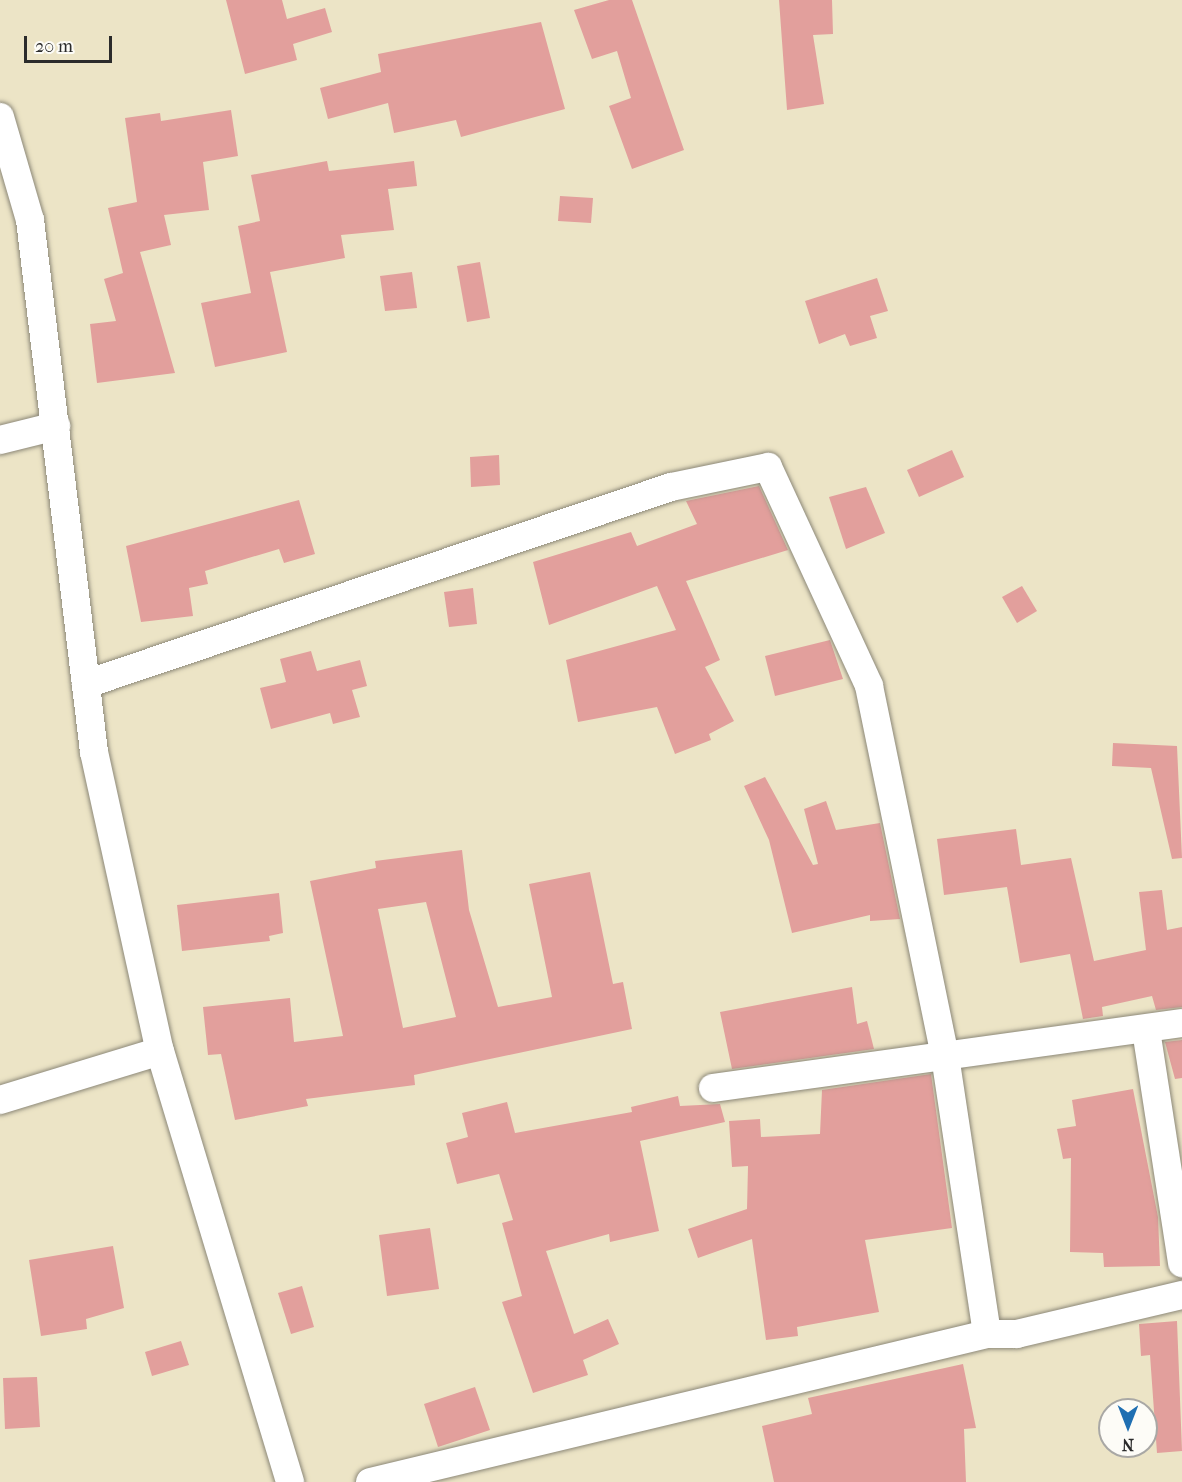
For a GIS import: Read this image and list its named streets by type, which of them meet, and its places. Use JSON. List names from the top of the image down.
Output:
{
  "scale_bar": "20 m",
  "north": "bottom"
}
